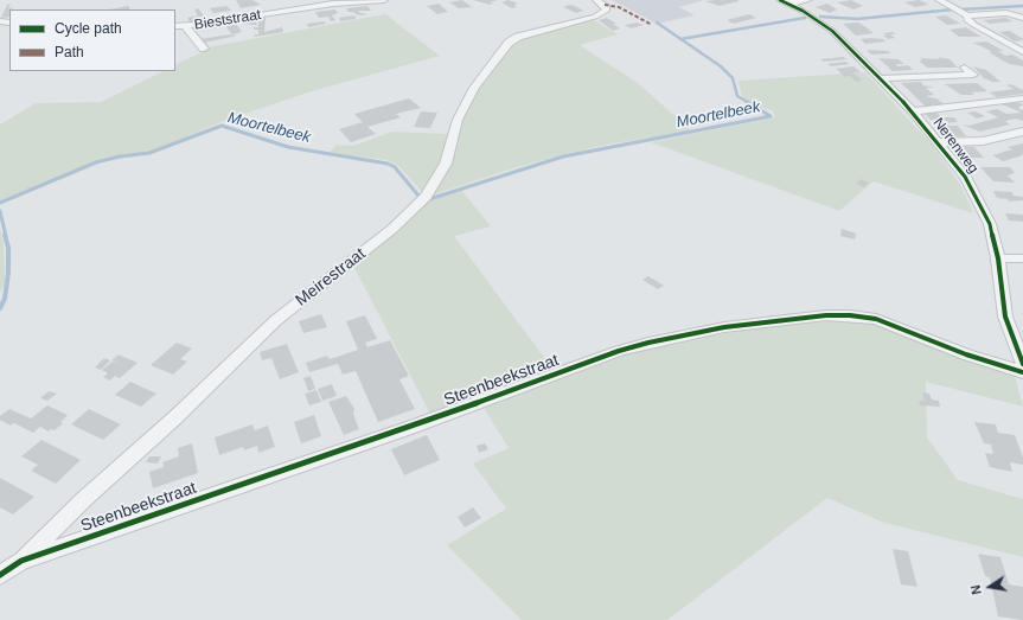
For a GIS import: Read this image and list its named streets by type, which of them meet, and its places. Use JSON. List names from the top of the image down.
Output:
{
  "streets": {
    "street": [
      "Bieststraat",
      "Nerenweg",
      "Meirestraat",
      "Steenbeekstraat"
    ]
  },
  "crossings": [
    ["Meirestraat", "Steenbeekstraat"]
  ],
  "water": ["Moortelbeek"],
  "legend": ["Cycle path", "Path"],
  "north": "left"
}
